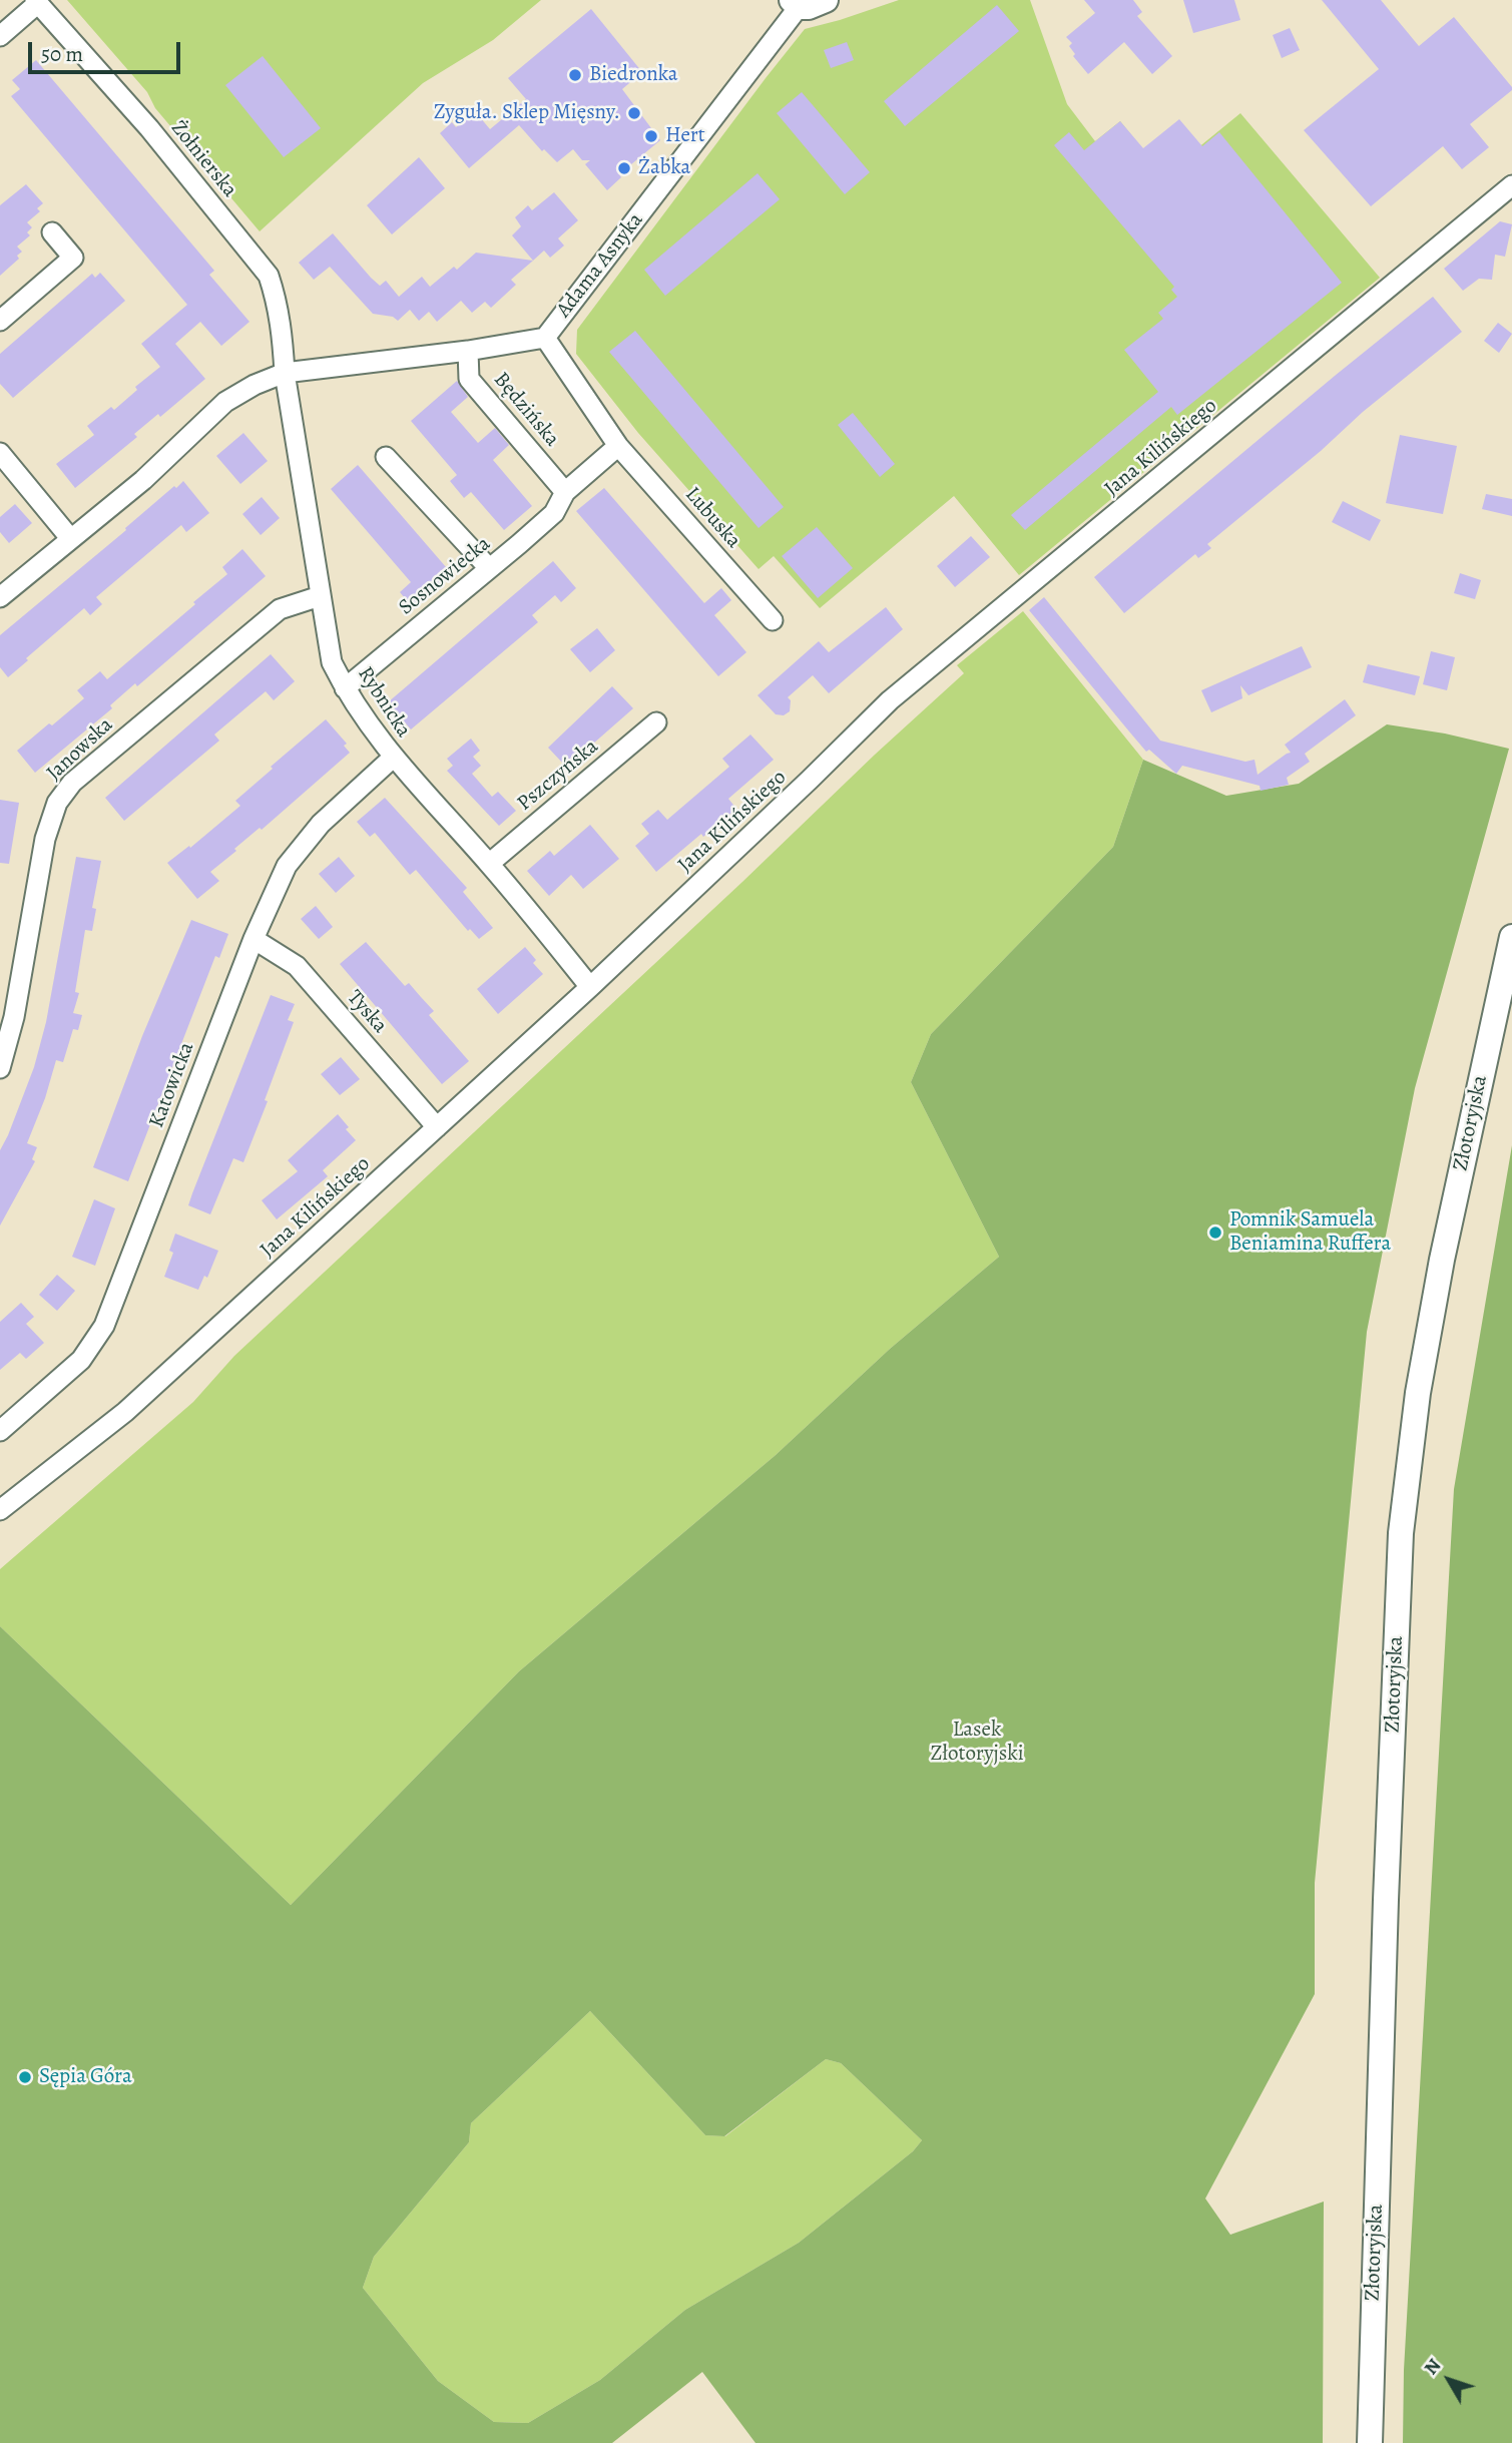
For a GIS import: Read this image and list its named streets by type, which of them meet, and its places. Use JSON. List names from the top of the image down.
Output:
{
  "streets": {
    "street": [
      "Żołnierska",
      "Adama Asnyka",
      "Będzińska",
      "Jana Kilińskiego",
      "Lubuska",
      "Sosnowiecka",
      "Rybnicka",
      "Janowska",
      "Pszczyńska",
      "Tyska",
      "Katowicka",
      "Złotoryjska"
    ]
  },
  "crossings": [
    ["Żołnierska", "Adama Asnyka"],
    ["Żołnierska", "Rybnicka"],
    ["Adama Asnyka", "Będzińska"],
    ["Adama Asnyka", "Lubuska"],
    ["Adama Asnyka", "Rybnicka"],
    ["Będzińska", "Sosnowiecka"],
    ["Jana Kilińskiego", "Rybnicka"],
    ["Jana Kilińskiego", "Tyska"],
    ["Sosnowiecka", "Rybnicka"],
    ["Rybnicka", "Janowska"],
    ["Rybnicka", "Pszczyńska"],
    ["Rybnicka", "Katowicka"],
    ["Tyska", "Katowicka"]
  ],
  "parks": ["Lasek Złotoryjski"],
  "places": [
    "Biedronka",
    "Zyguła. Sklep Mięsny.",
    "Hert",
    "Żabka",
    "Pomnik Samuela Beniamina Ruffera",
    "Sępia Góra"
  ],
  "scale_bar": "50 m",
  "north": "top left"
}
